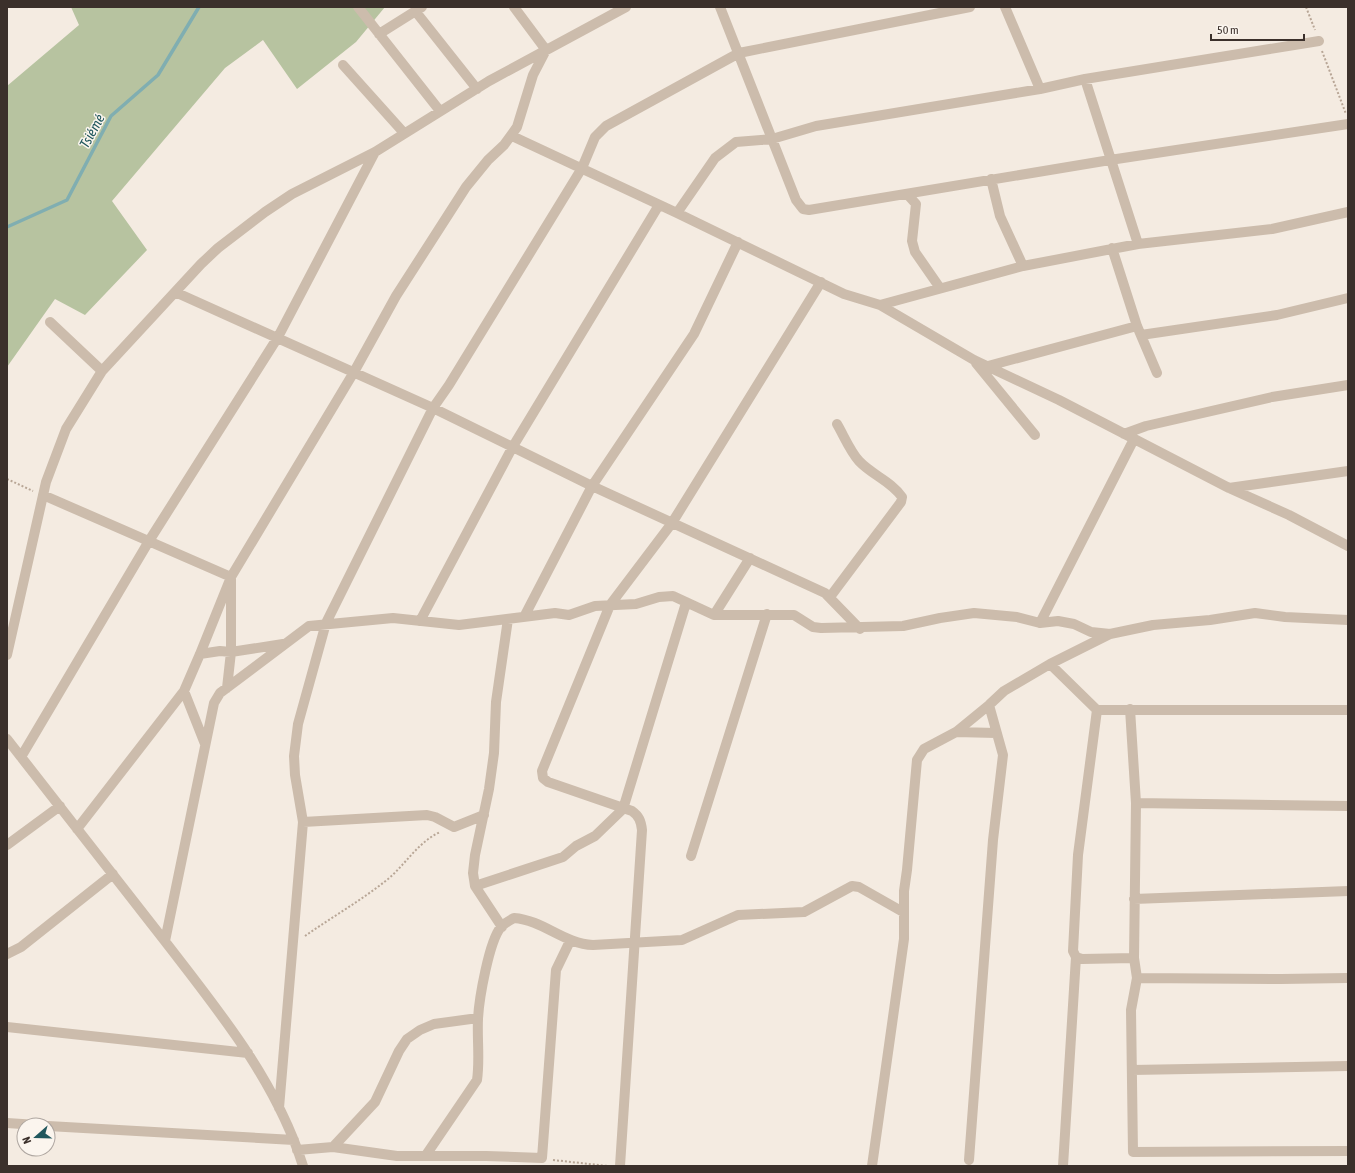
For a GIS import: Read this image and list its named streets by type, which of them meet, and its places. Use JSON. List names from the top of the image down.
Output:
{
  "water": ["Tsiémé"],
  "scale_bar": "50 m",
  "north": "left"
}
